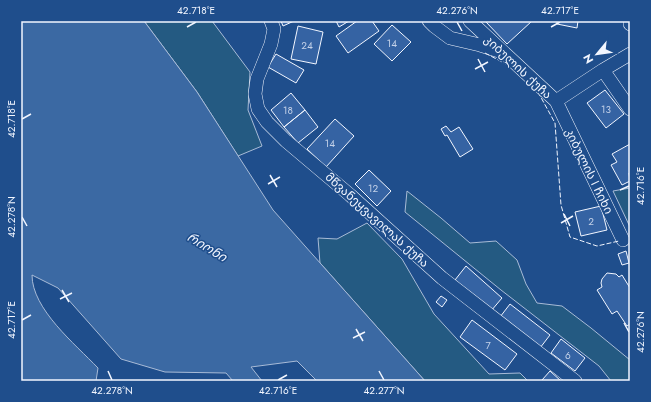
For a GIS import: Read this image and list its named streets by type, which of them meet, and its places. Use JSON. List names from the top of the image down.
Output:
{
  "streets": {
    "street": ["კიბულის ქუჩა", "კიბულის I ჩიხი", "მწვანეყვავილას ქუჩა"]
  },
  "crossings": [
    ["კიბულის ქუჩა", "კიბულის I ჩიხი"]
  ],
  "water": ["რიონი"],
  "house_numbers": [
    "14",
    "24",
    "13",
    "18",
    "14",
    "12",
    "2",
    "7",
    "6"
  ],
  "north": "bottom left",
  "coordinates": [
    "42.718°E",
    "42.276°N",
    "42.717°E",
    "42.716°E",
    "42.278°N",
    "42.277°N"
  ]
}
